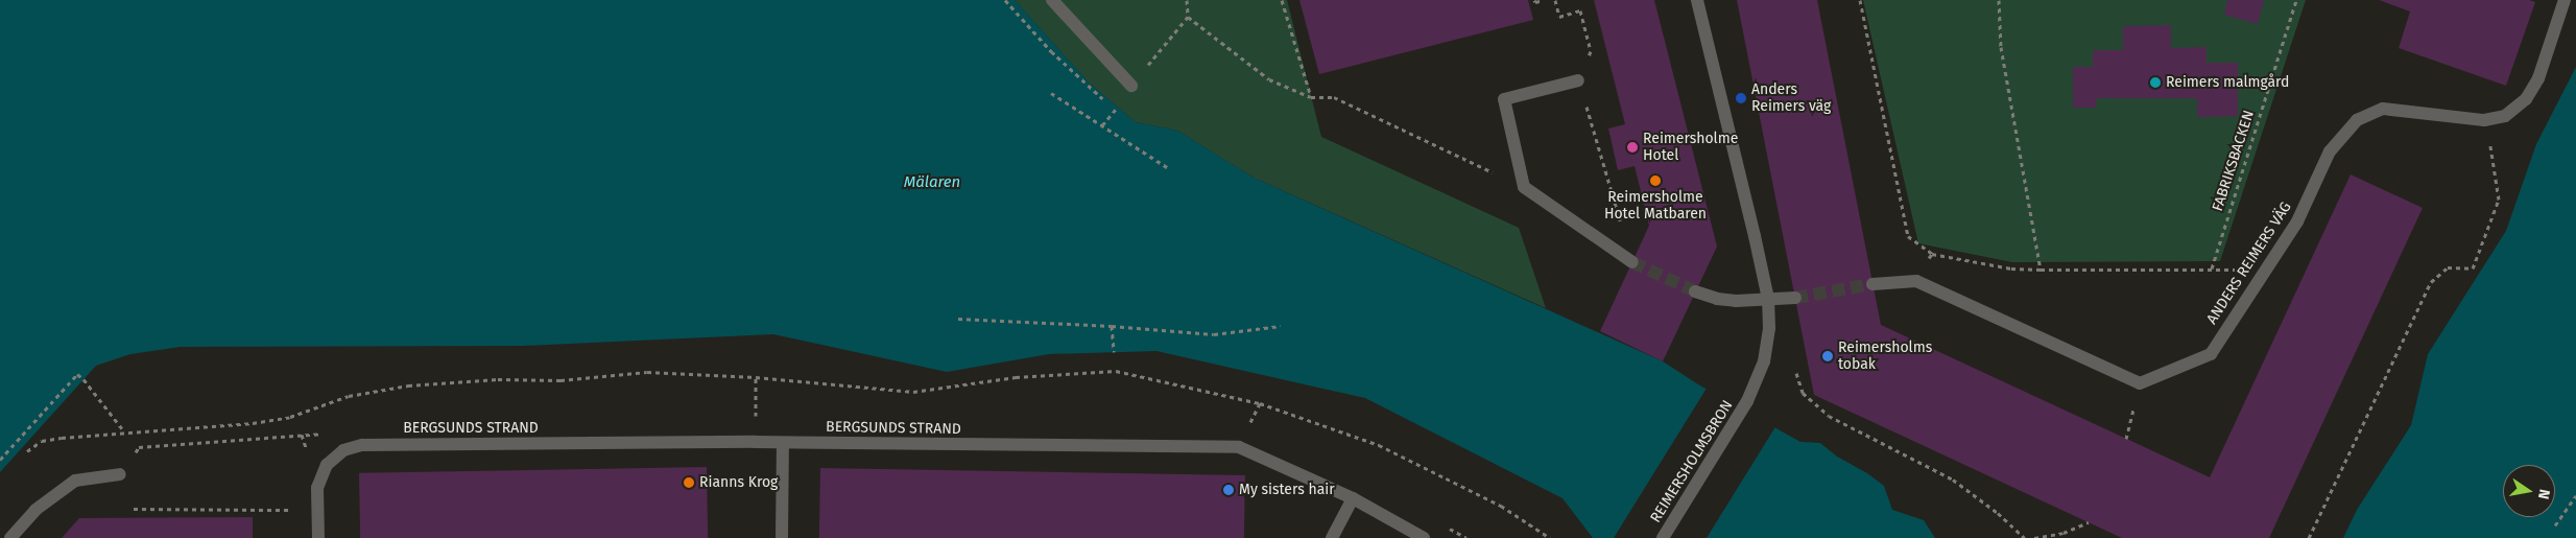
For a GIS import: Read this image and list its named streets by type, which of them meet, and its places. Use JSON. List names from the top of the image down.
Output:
{
  "streets": {
    "street": ["ANDERS REIMERS VÄG", "BERGSUNDS STRAND", "REIMERSHOLMSBRON"],
    "path": ["FABRIKSBACKEN"]
  },
  "water": ["Mälaren"],
  "places": [
    "Reimers malmgård",
    "Anders Reimers väg",
    "Reimersholme Hotel",
    "Reimersholme Hotel Matbaren",
    "Reimersholms tobak",
    "Rianns Krog",
    "My sisters hair"
  ],
  "north": "right"
}
